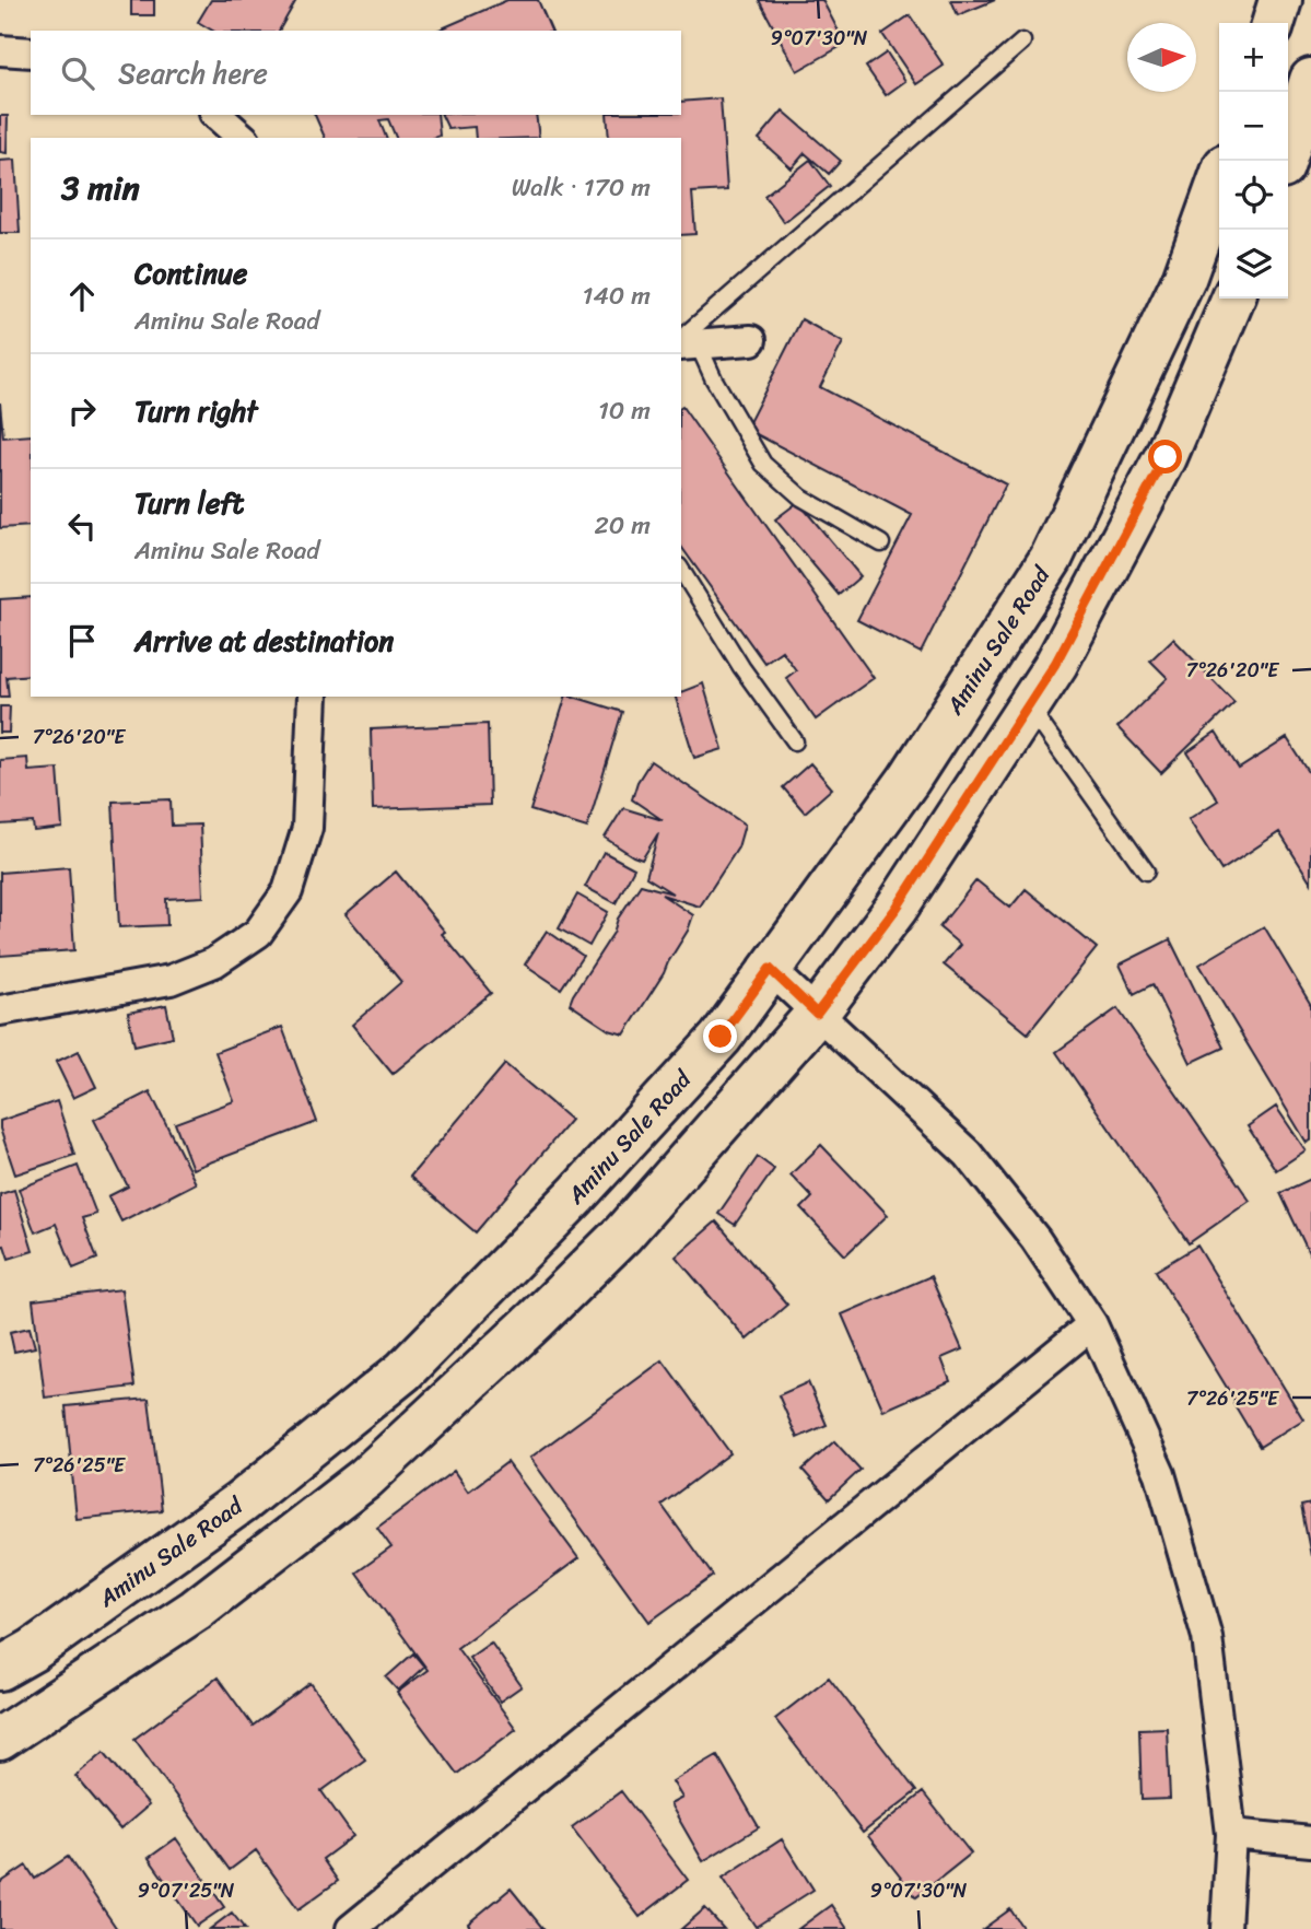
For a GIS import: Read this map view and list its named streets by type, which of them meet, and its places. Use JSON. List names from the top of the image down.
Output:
{
  "streets": {
    "street": ["Aminu Sale Road"]
  },
  "north": "right",
  "page": {
    "map_buttons": ["+", "−"],
    "search": "Search here",
    "heading": ["3 min", "Walk · 170 m"],
    "list": [
      ["Continue", "Aminu Sale Road", "140 m"],
      ["Turn right", "10 m"],
      ["Turn left", "Aminu Sale Road", "20 m"],
      "Arrive at destination"
    ]
  },
  "coordinates": [
    "9°07'30\"N",
    "7°26'20\"E",
    "7°26'25\"E",
    "9°07'25\"N"
  ]
}
